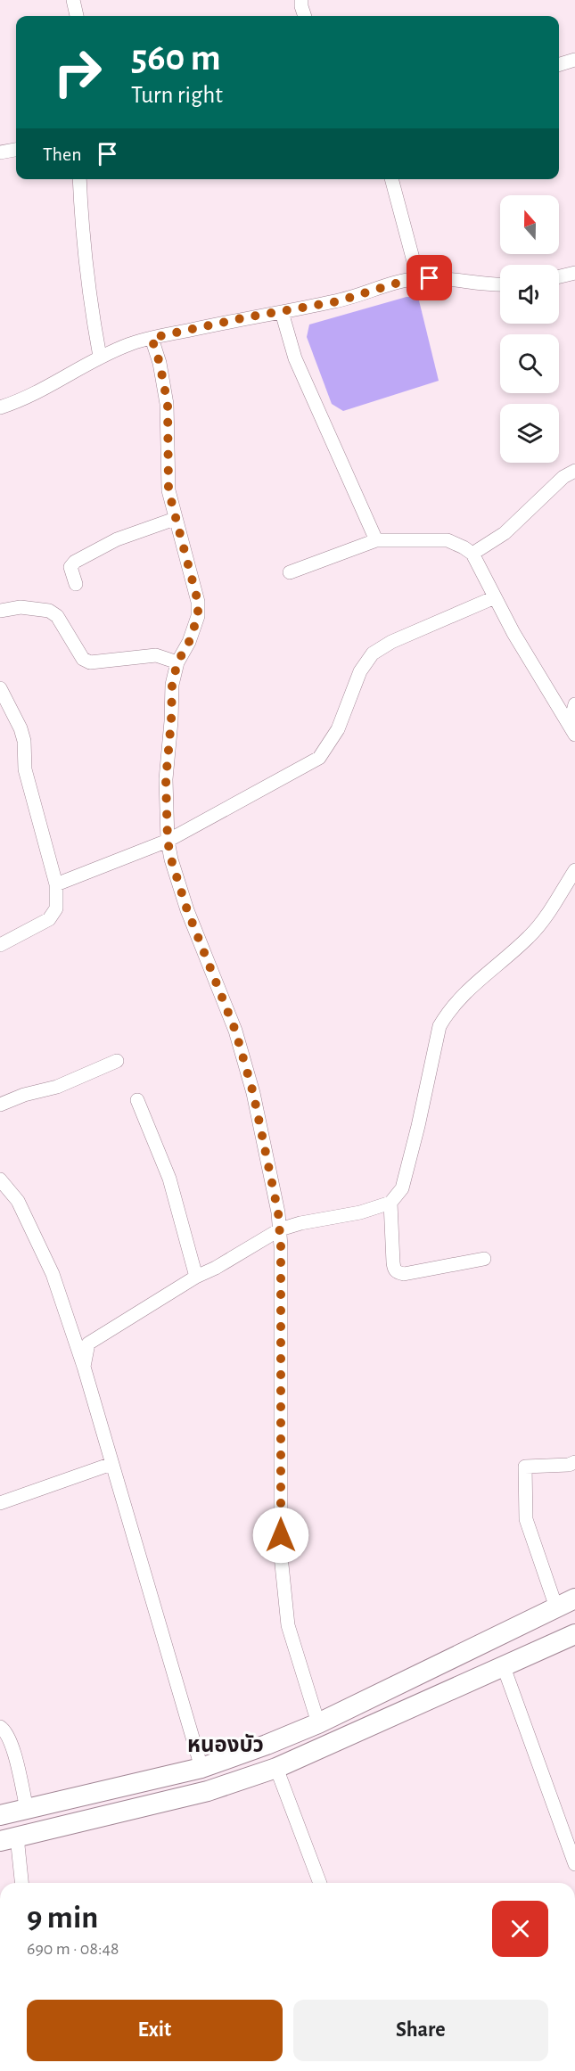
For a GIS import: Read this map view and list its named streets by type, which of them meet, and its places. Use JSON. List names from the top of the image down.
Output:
{
  "districts": ["หนองบัว"],
  "north": "top",
  "page": {
    "turn": ["560 m", "Turn right"],
    "then": "Then",
    "heading": ["9 min", "690 m · 08:48"],
    "buttons": ["Exit", "Share"]
  }
}
